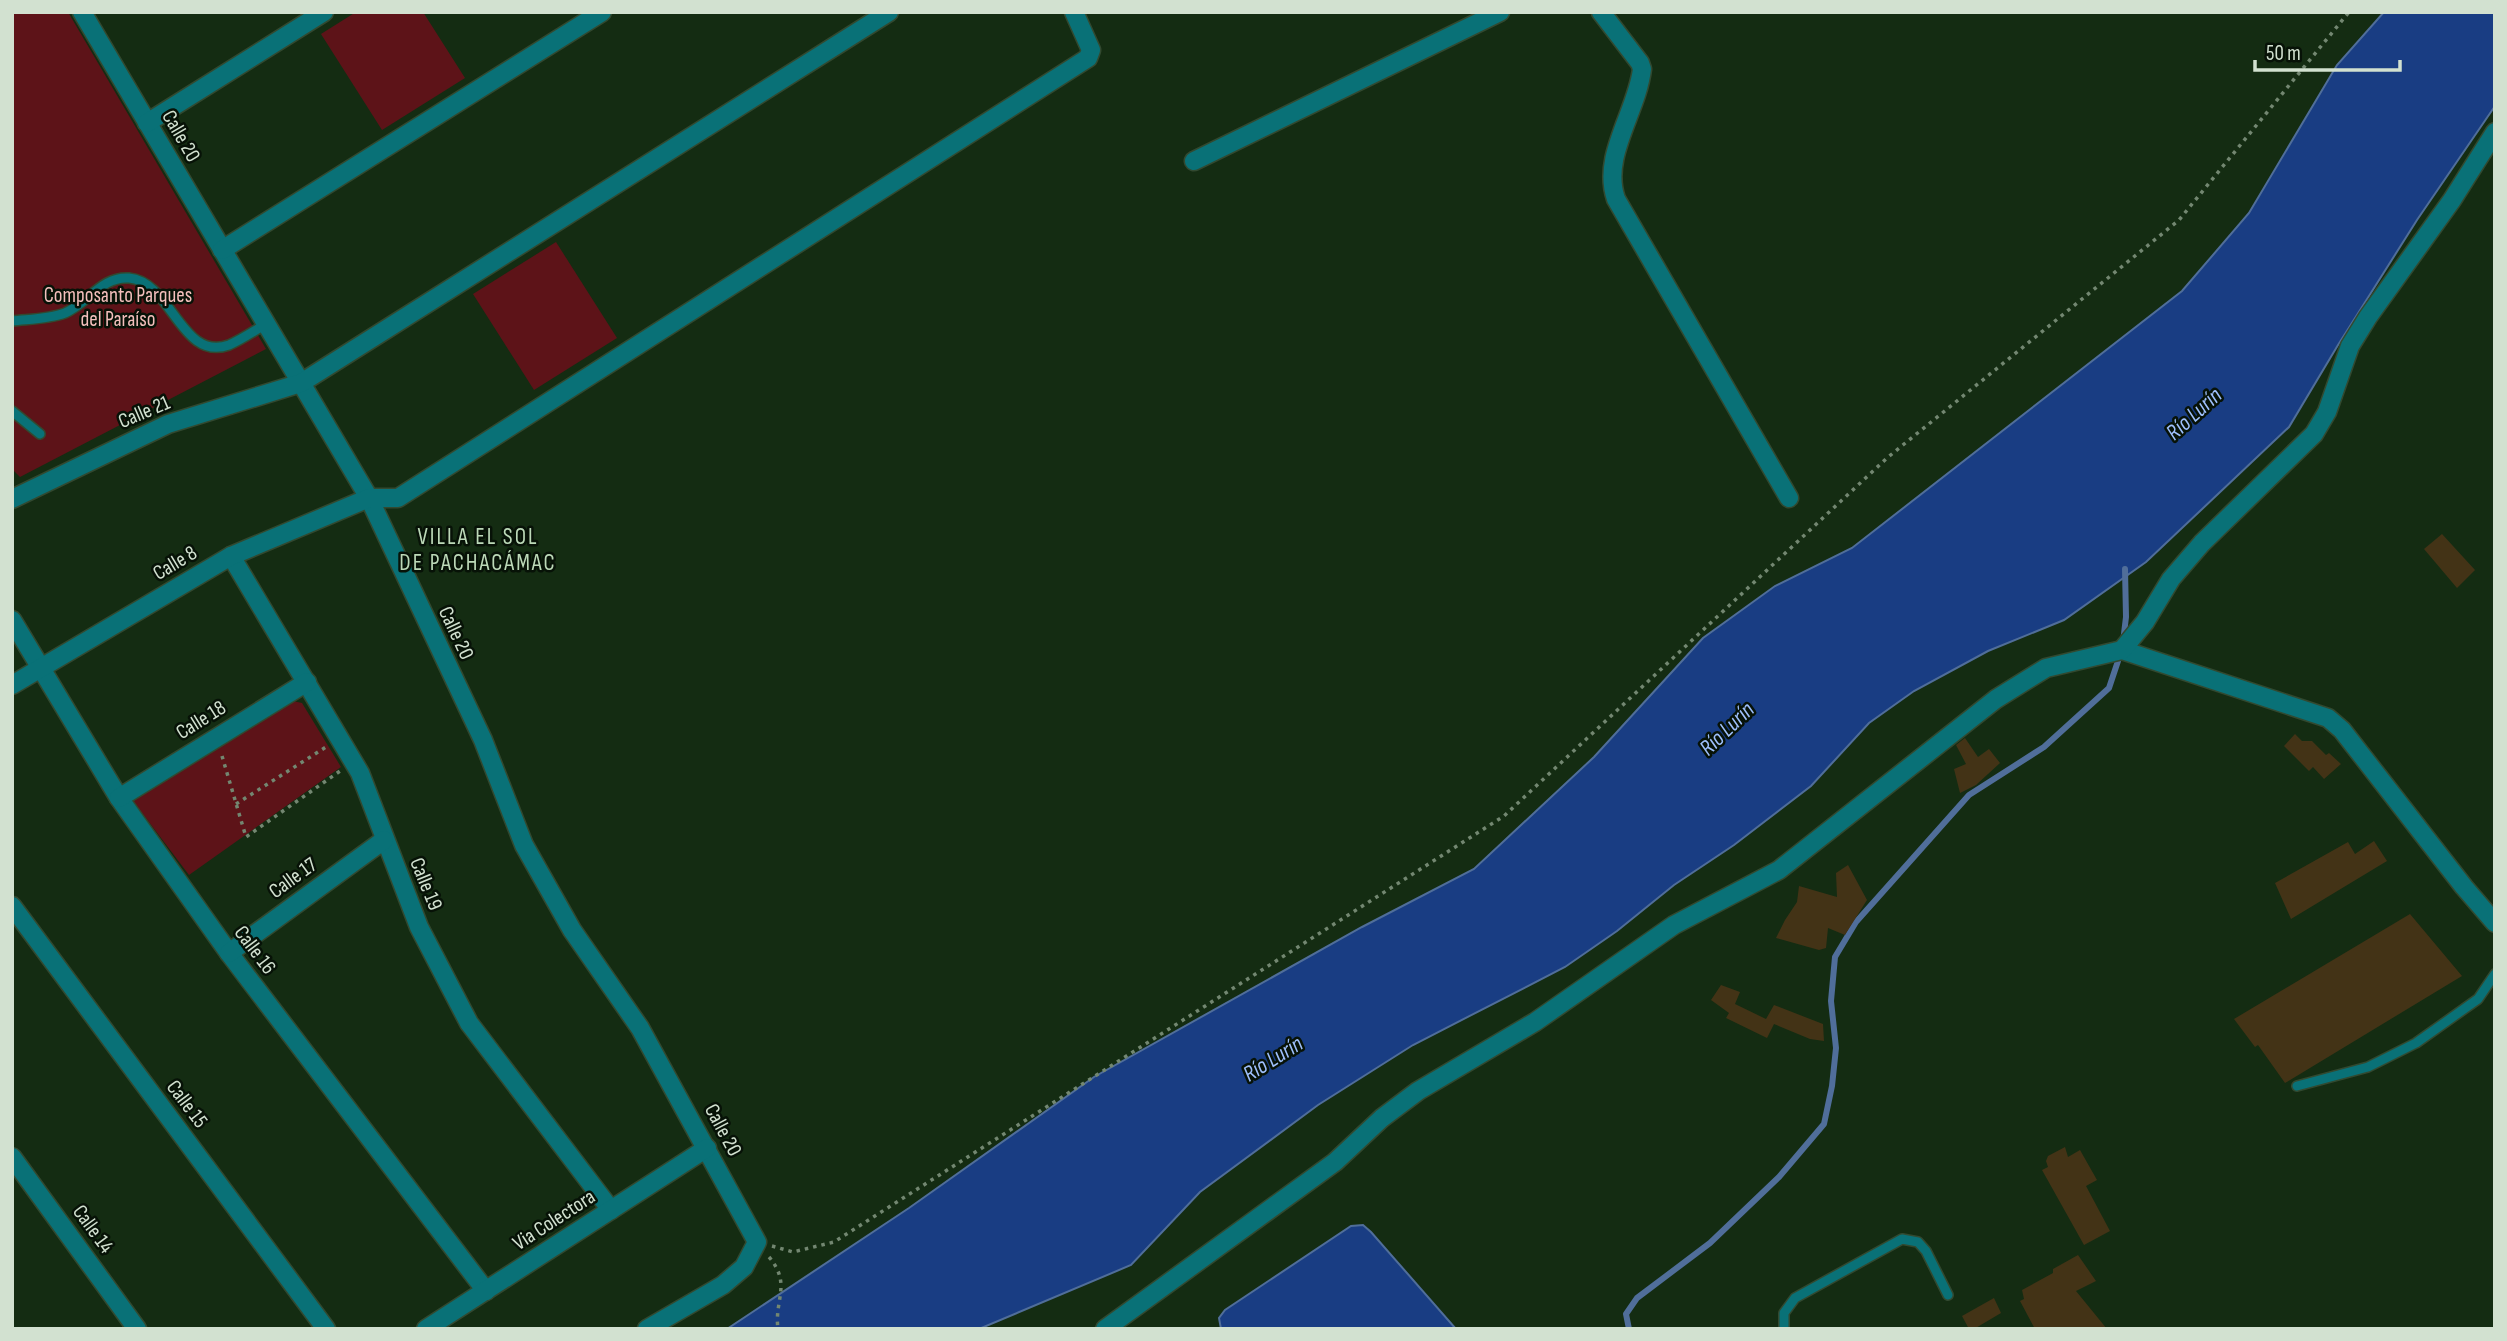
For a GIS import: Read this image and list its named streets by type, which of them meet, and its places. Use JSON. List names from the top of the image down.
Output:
{
  "streets": {
    "street": [
      "Calle 20",
      "Calle 21",
      "Calle 8",
      "Calle 18",
      "Calle 17",
      "Calle 19",
      "Calle 16",
      "Calle 15",
      "Via Colectora",
      "Calle 14"
    ]
  },
  "crossings": [
    ["Calle 20", "Calle 21"],
    ["Calle 20", "Calle 8"],
    ["Calle 20", "Via Colectora"],
    ["Calle 8", "Calle 19"],
    ["Calle 8", "Calle 16"],
    ["Calle 18", "Calle 19"],
    ["Calle 18", "Calle 16"],
    ["Calle 17", "Calle 19"],
    ["Calle 17", "Calle 16"],
    ["Calle 19", "Via Colectora"],
    ["Calle 16", "Via Colectora"]
  ],
  "districts": ["VILLA EL SOL DE PACHACÁMAC"],
  "water": ["Río Lurín"],
  "parks": ["Composanto Parques del Paraíso"],
  "scale_bar": "50 m"
}
